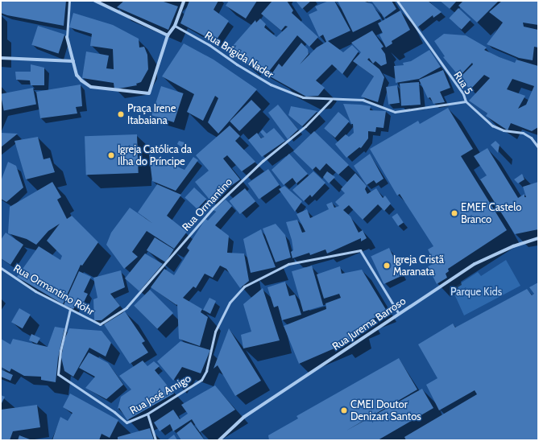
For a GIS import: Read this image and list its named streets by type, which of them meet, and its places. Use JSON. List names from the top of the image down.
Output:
{
  "streets": {
    "street": ["Rua Jurema Barroso"],
    "lane": [
      "Rua Brígida Nader",
      "Rua 5",
      "Rua Ormantino",
      "Rua Ormantino Röhr",
      "Rua José Amigo"
    ]
  },
  "crossings": [
    ["Rua Brígida Nader", "Rua 5"],
    ["Rua Brígida Nader", "Rua Ormantino"],
    ["Rua Ormantino", "Rua Ormantino Röhr"],
    ["Rua Ormantino Röhr", "Rua José Amigo"],
    ["Rua Jurema Barroso", "Rua José Amigo"]
  ],
  "parks": ["Parque Kids"],
  "places": [
    "Praça Irene Itabaiana",
    "Igreja Católica da Ilha do Príncipe",
    "EMEF Castelo Branco",
    "Igreja Cristã Maranata",
    "CMEI Doutor Denizart Santos"
  ]
}
